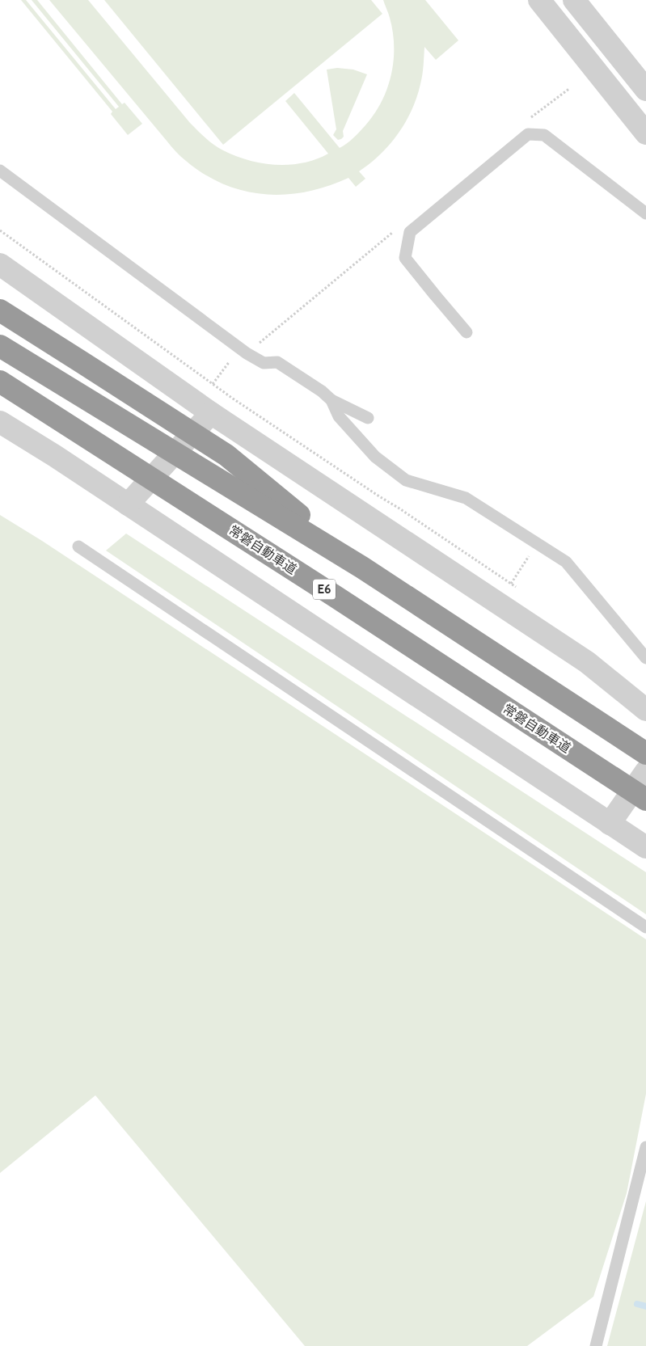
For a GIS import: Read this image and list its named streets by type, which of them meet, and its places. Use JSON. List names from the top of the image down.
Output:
{
  "streets": {
    "highway": ["常磐自動車道", "E6"]
  }
}
